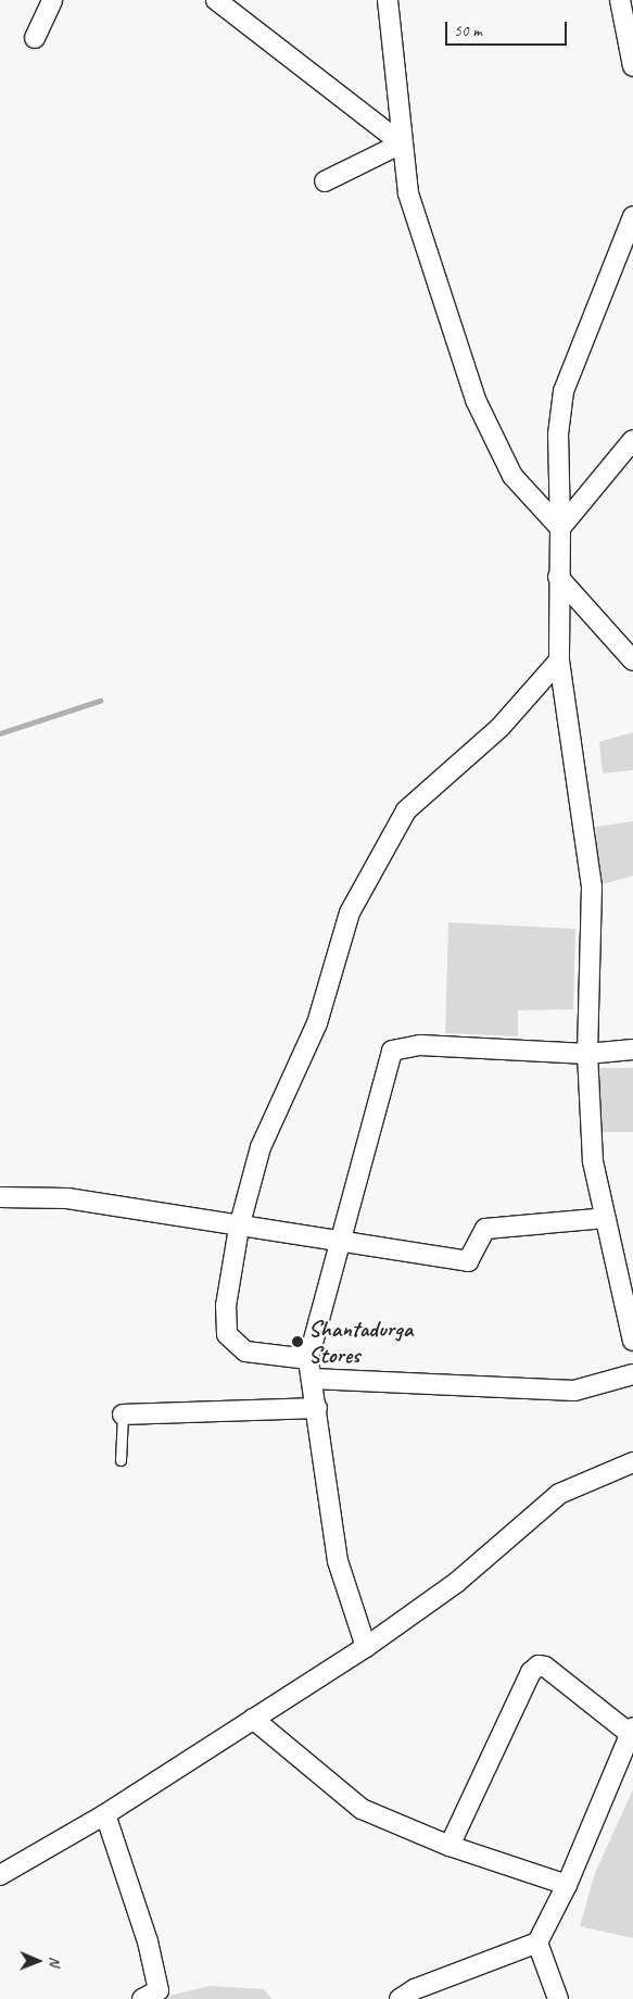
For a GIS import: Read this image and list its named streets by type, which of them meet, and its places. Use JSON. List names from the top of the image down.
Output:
{
  "places": ["Shantadurga Stores"],
  "scale_bar": "50 m",
  "north": "right"
}
